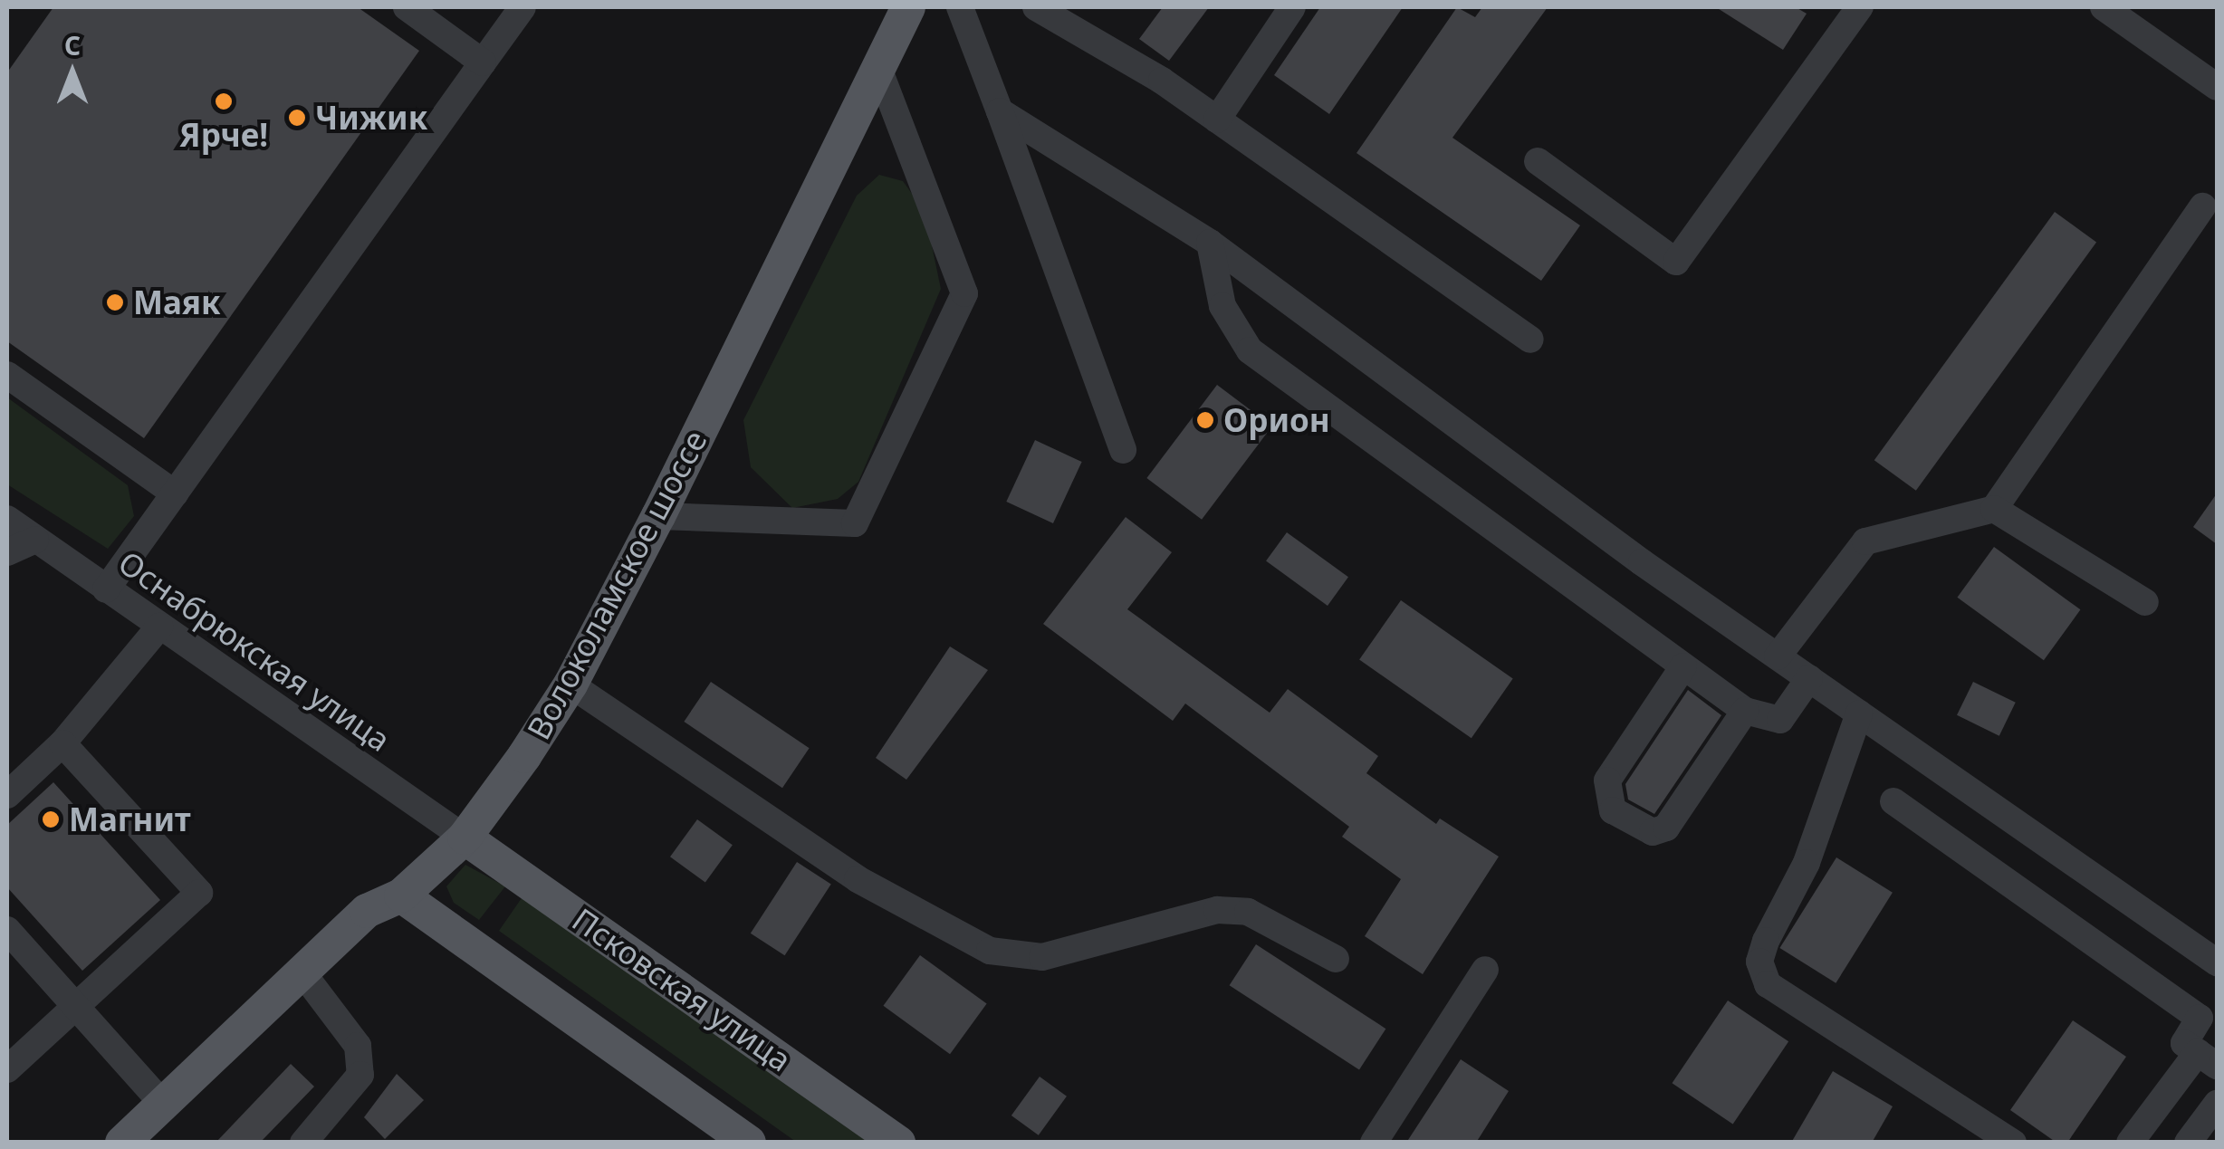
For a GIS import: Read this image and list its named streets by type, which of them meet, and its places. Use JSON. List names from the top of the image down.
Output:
{
  "streets": {
    "main road": ["Волоколамское шоссе", "Псковская улица"],
    "street": ["Оснабрюкская улица"]
  },
  "crossings": [
    ["Волоколамское шоссе", "Оснабрюкская улица"],
    ["Волоколамское шоссе", "Псковская улица"],
    ["Оснабрюкская улица", "Псковская улица"]
  ],
  "places": [
    "Ярче!",
    "Чижик",
    "Маяк",
    "Орион",
    "Магнит"
  ],
  "north": "top"
}
